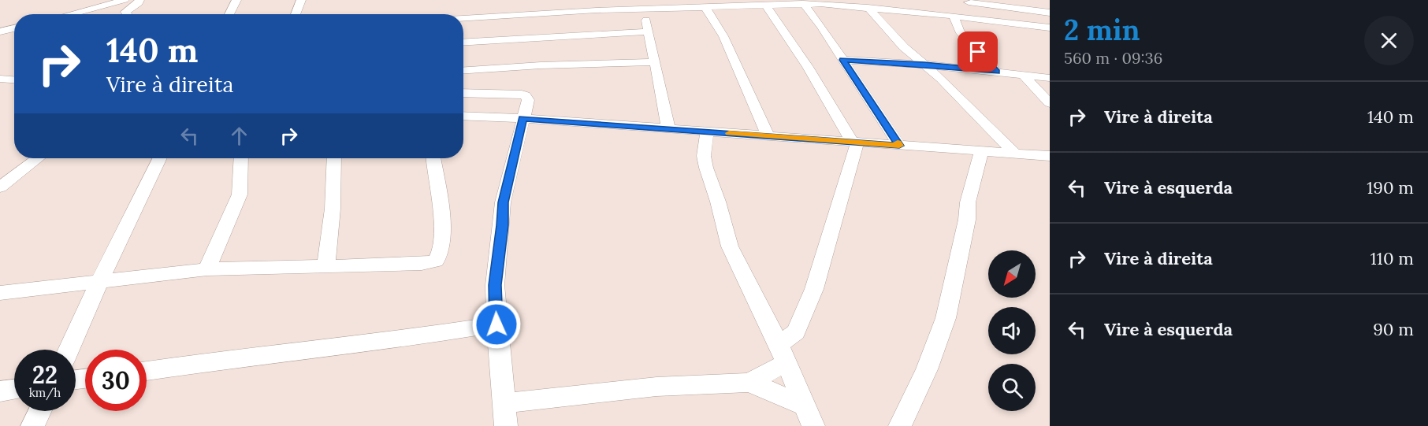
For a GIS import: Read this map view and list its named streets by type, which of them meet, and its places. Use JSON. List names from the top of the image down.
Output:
{
  "north": "bottom left",
  "page": {
    "heading": ["2 min", "560 m · 09:36"],
    "turn": ["140 m", "Vire à direita"],
    "list": [
      {
        "name": "Vire à direita",
        "value": "140 m"
      },
      {
        "name": "Vire à esquerda",
        "value": "190 m"
      },
      {
        "name": "Vire à direita",
        "value": "110 m"
      },
      {
        "name": "Vire à esquerda",
        "value": "90 m"
      }
    ],
    "speed": "22 km/h",
    "limit": "30"
  }
}
